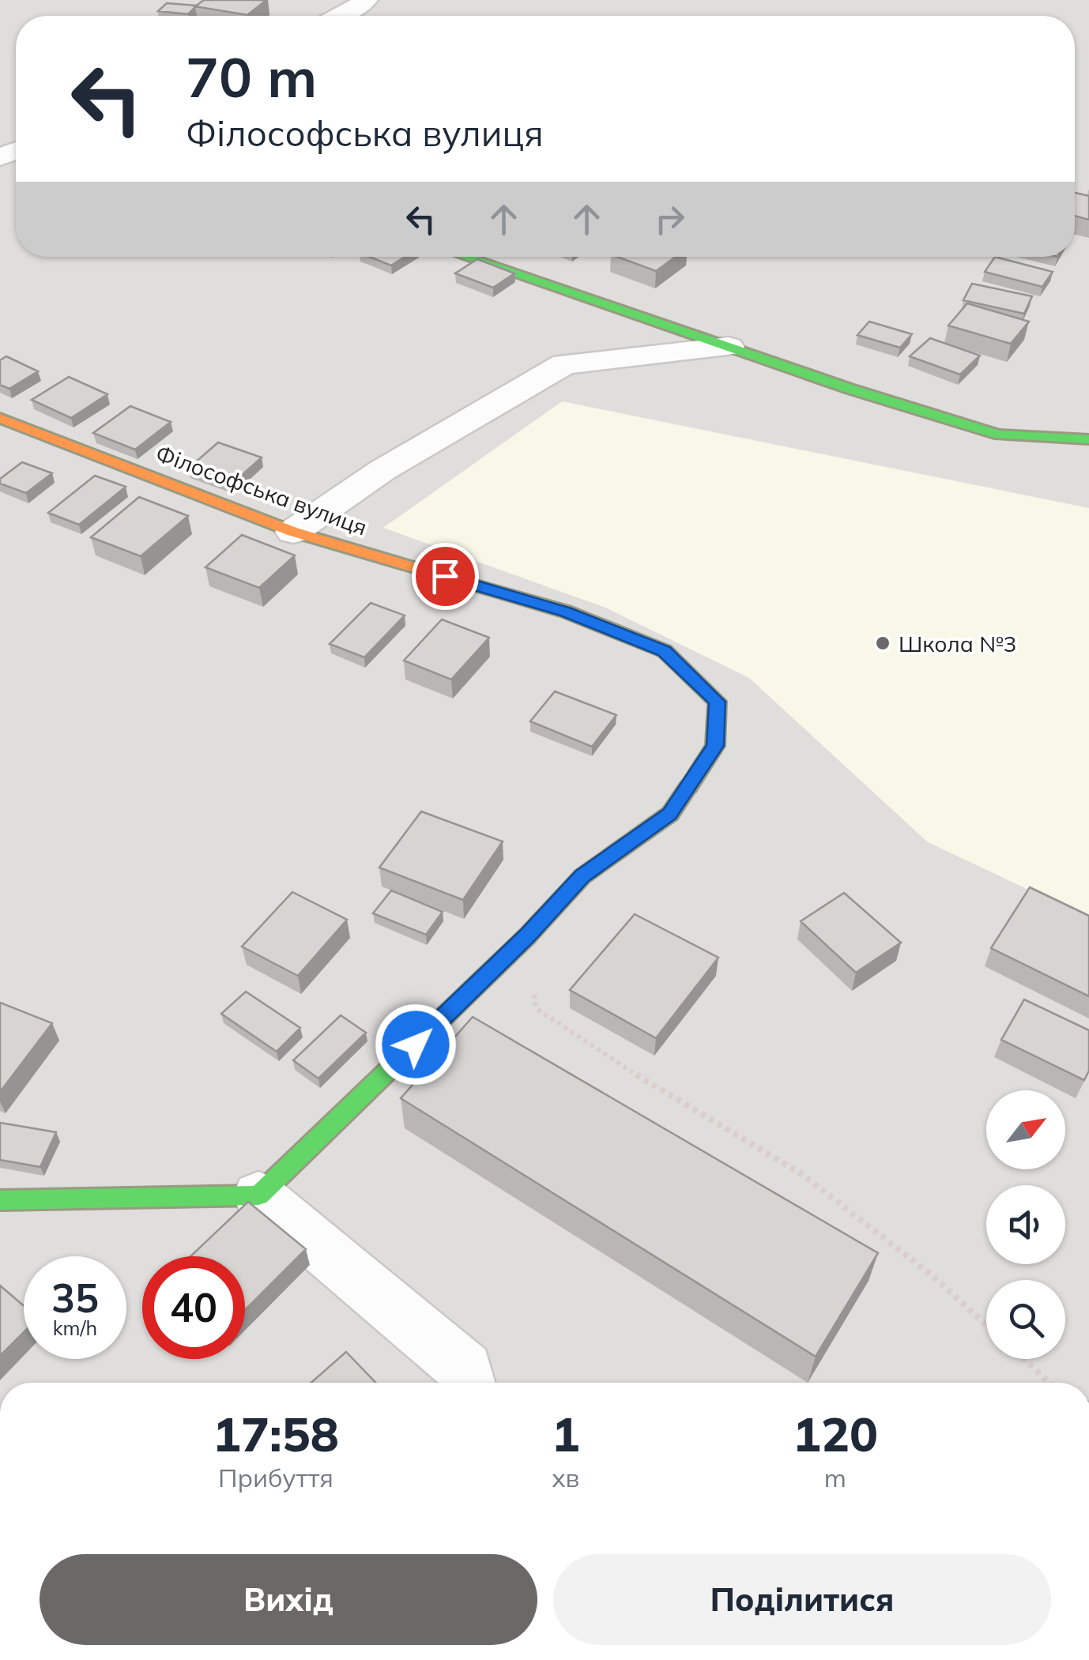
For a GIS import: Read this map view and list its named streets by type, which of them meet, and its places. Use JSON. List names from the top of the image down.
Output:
{
  "streets": {
    "street": ["Філософська вулиця"]
  },
  "places": ["Школа №3"],
  "north": "top right",
  "page": {
    "turn": ["70 m", "Філософська вулиця"],
    "speed": "35 km/h",
    "limit": "40",
    "eta": [
      "17:58",
      "Прибуття",
      "1",
      "хв",
      "120",
      "m"
    ],
    "buttons": ["Вихід", "Поділитися"]
  }
}
